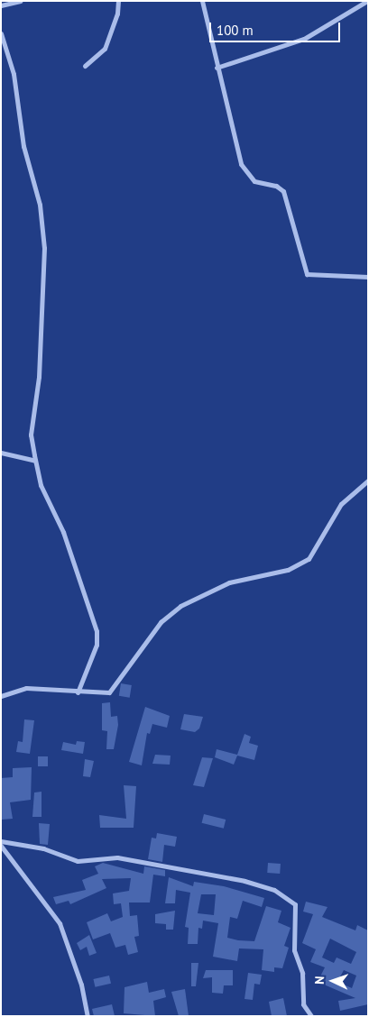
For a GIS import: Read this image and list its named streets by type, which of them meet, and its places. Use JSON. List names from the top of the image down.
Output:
{
  "scale_bar": "100 m",
  "north": "left"
}
